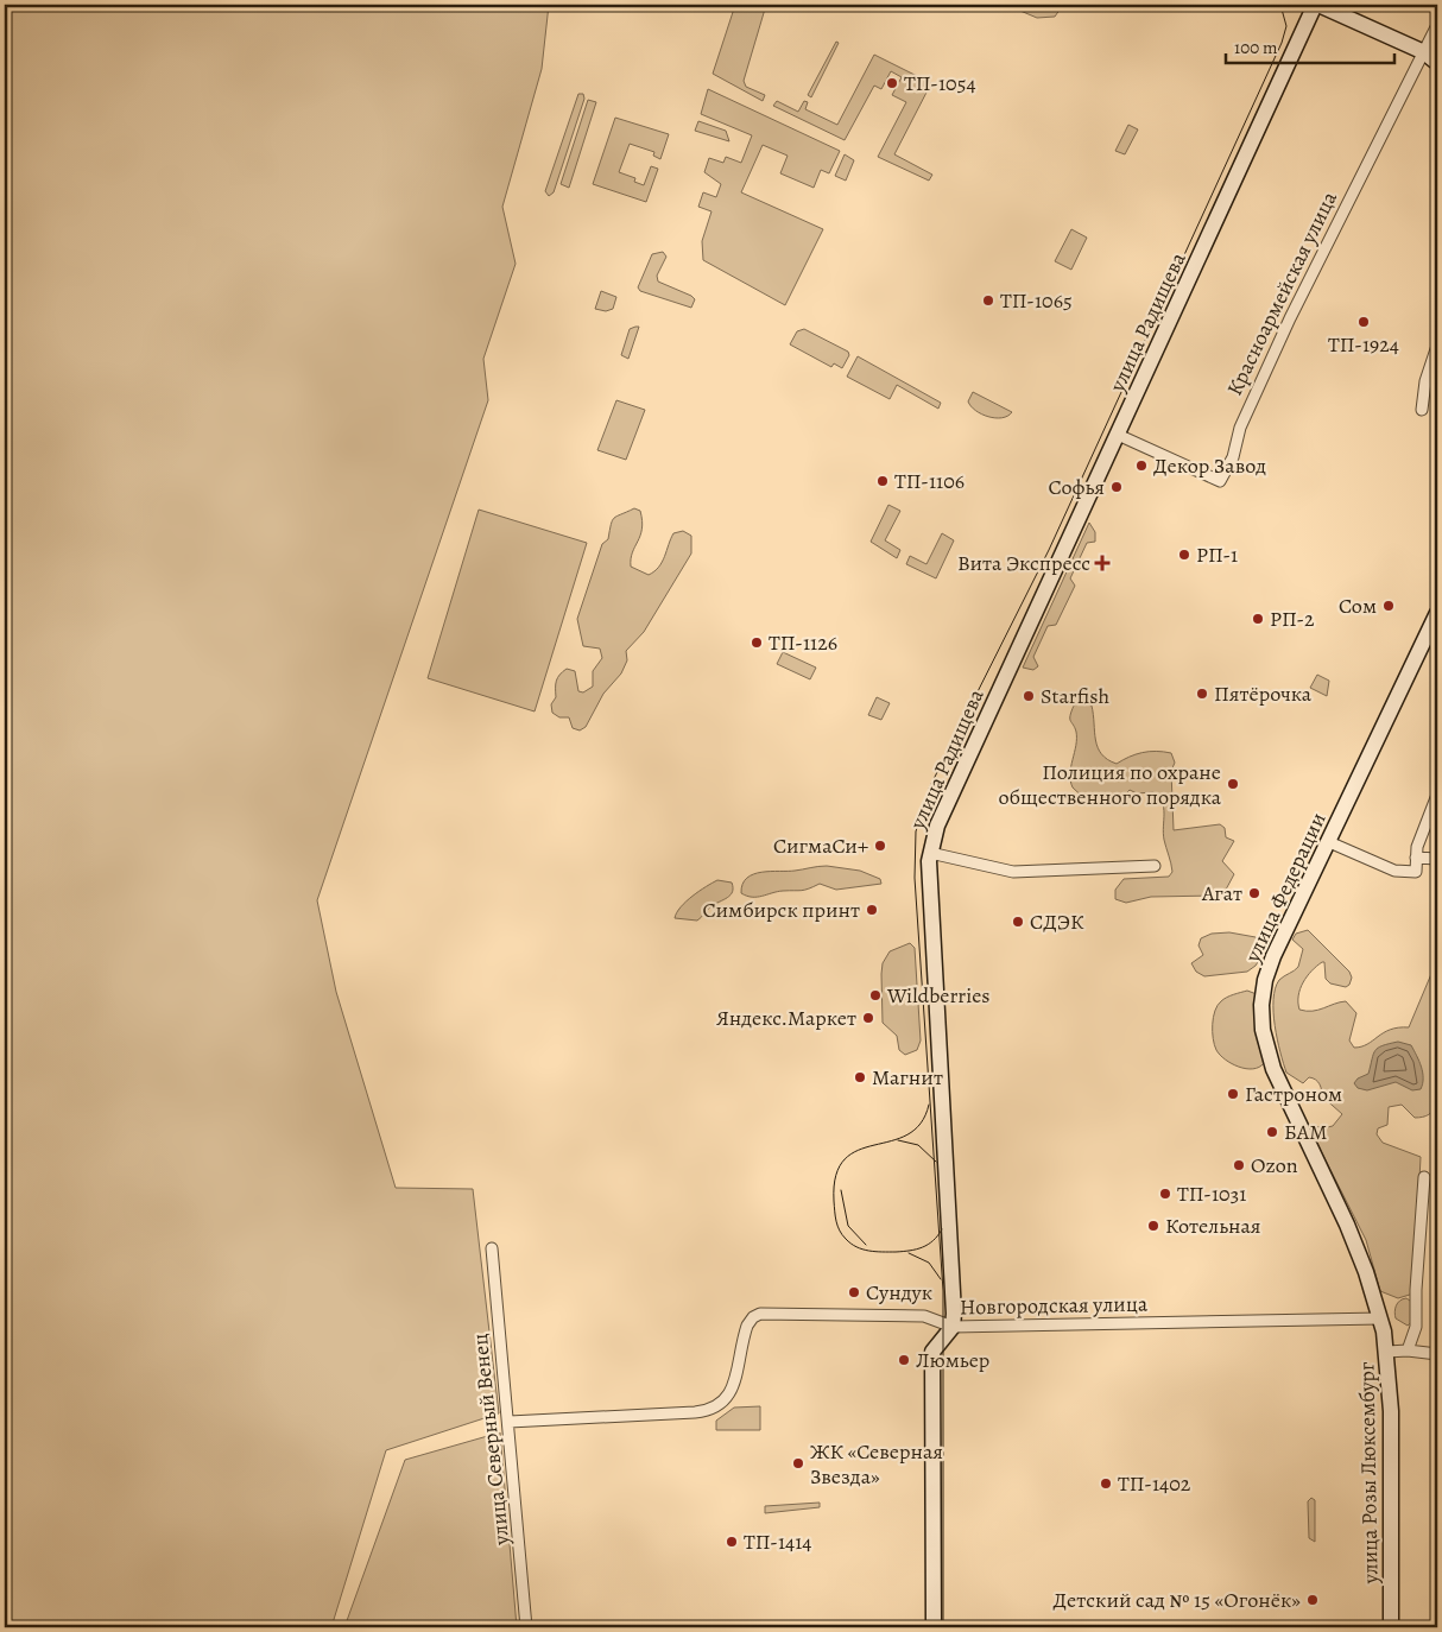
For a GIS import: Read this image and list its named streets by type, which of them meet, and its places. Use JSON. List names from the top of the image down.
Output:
{
  "streets": {
    "street": [
      "Красноармейская улица",
      "улица Радищева",
      "улица Федерации",
      "Новгородская улица",
      "улица Северный Венец",
      "улица Розы Люксембург"
    ]
  },
  "crossings": [
    ["Красноармейская улица", "улица Радищева"],
    ["улица Радищева", "Новгородская улица"],
    ["улица Федерации", "Новгородская улица"],
    ["улица Федерации", "улица Розы Люксембург"],
    ["Новгородская улица", "улица Северный Венец"],
    ["Новгородская улица", "улица Розы Люксембург"]
  ],
  "places": {
    "other": [
      "ТП-1054",
      "ТП-1065",
      "ТП-1924",
      "Декор Завод",
      "ТП-1106",
      "Софья",
      "РП-1",
      "Сом",
      "РП-2",
      "ТП-1126",
      "Пятёрочка",
      "Starfish",
      "Полиция по охране общественного порядка",
      "СигмаСи+",
      "Агат",
      "Симбирск принт",
      "СДЭК",
      "Wildberries",
      "Яндекс.Маркет",
      "Магнит",
      "Гастроном",
      "БАМ",
      "Ozon",
      "ТП-1031",
      "Котельная",
      "Сундук",
      "Люмьер",
      "ЖК «Северная Звезда»",
      "ТП-1402",
      "ТП-1414",
      "Детский сад № 15 «Огонёк»"
    ],
    "health": ["Вита Экспресс"]
  },
  "scale_bar": "100 m"
}
